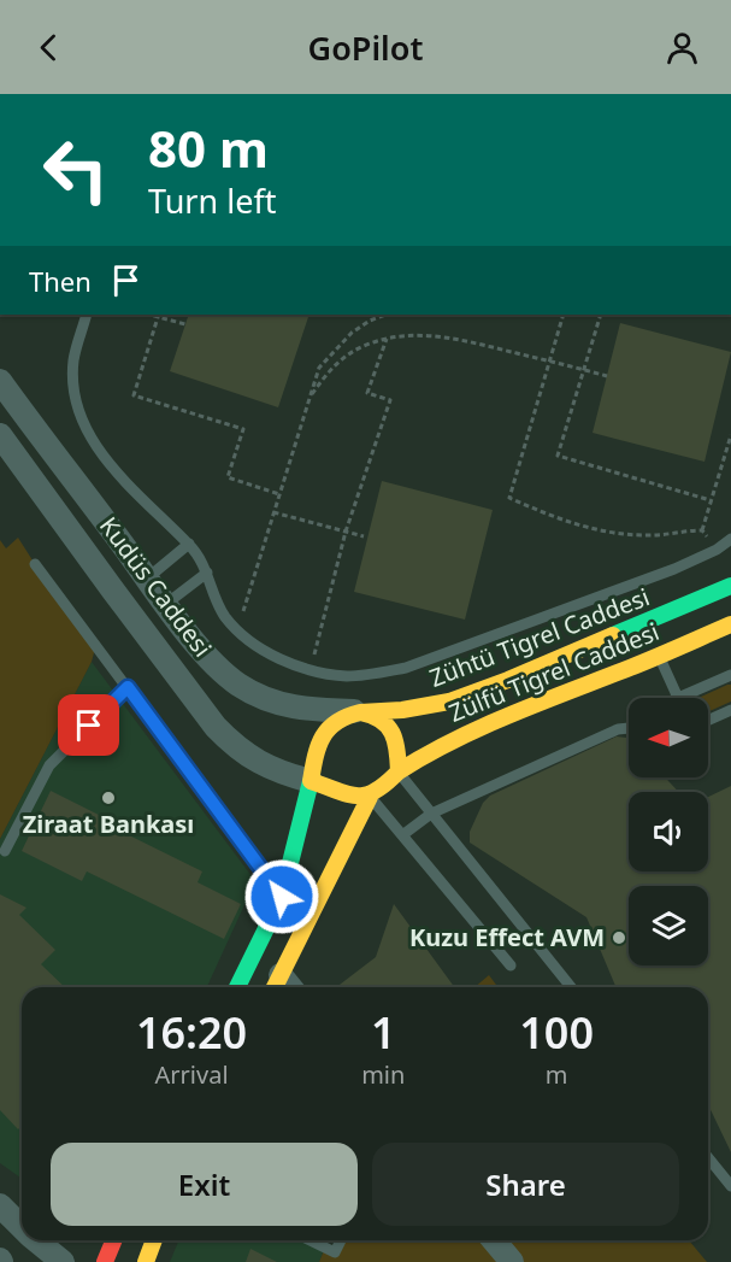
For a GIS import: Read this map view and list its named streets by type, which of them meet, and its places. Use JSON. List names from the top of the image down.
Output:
{
  "streets": {
    "main road": ["Zühtü Tigrel Caddesi", "Zülfü Tigrel Caddesi"],
    "street": ["Kudüs Caddesi"]
  },
  "crossings": [
    ["Kudüs Caddesi", "Zühtü Tigrel Caddesi"],
    ["Kudüs Caddesi", "Zülfü Tigrel Caddesi"],
    ["Zühtü Tigrel Caddesi", "Zülfü Tigrel Caddesi"]
  ],
  "places": ["Ziraat Bankası", "Kuzu Effect AVM"],
  "north": "left",
  "page": {
    "header": "GoPilot",
    "turn": ["80 m", "Turn left"],
    "then": "Then",
    "eta": [
      "16:20",
      "Arrival",
      "1",
      "min",
      "100",
      "m"
    ],
    "buttons": ["Exit", "Share"]
  }
}
